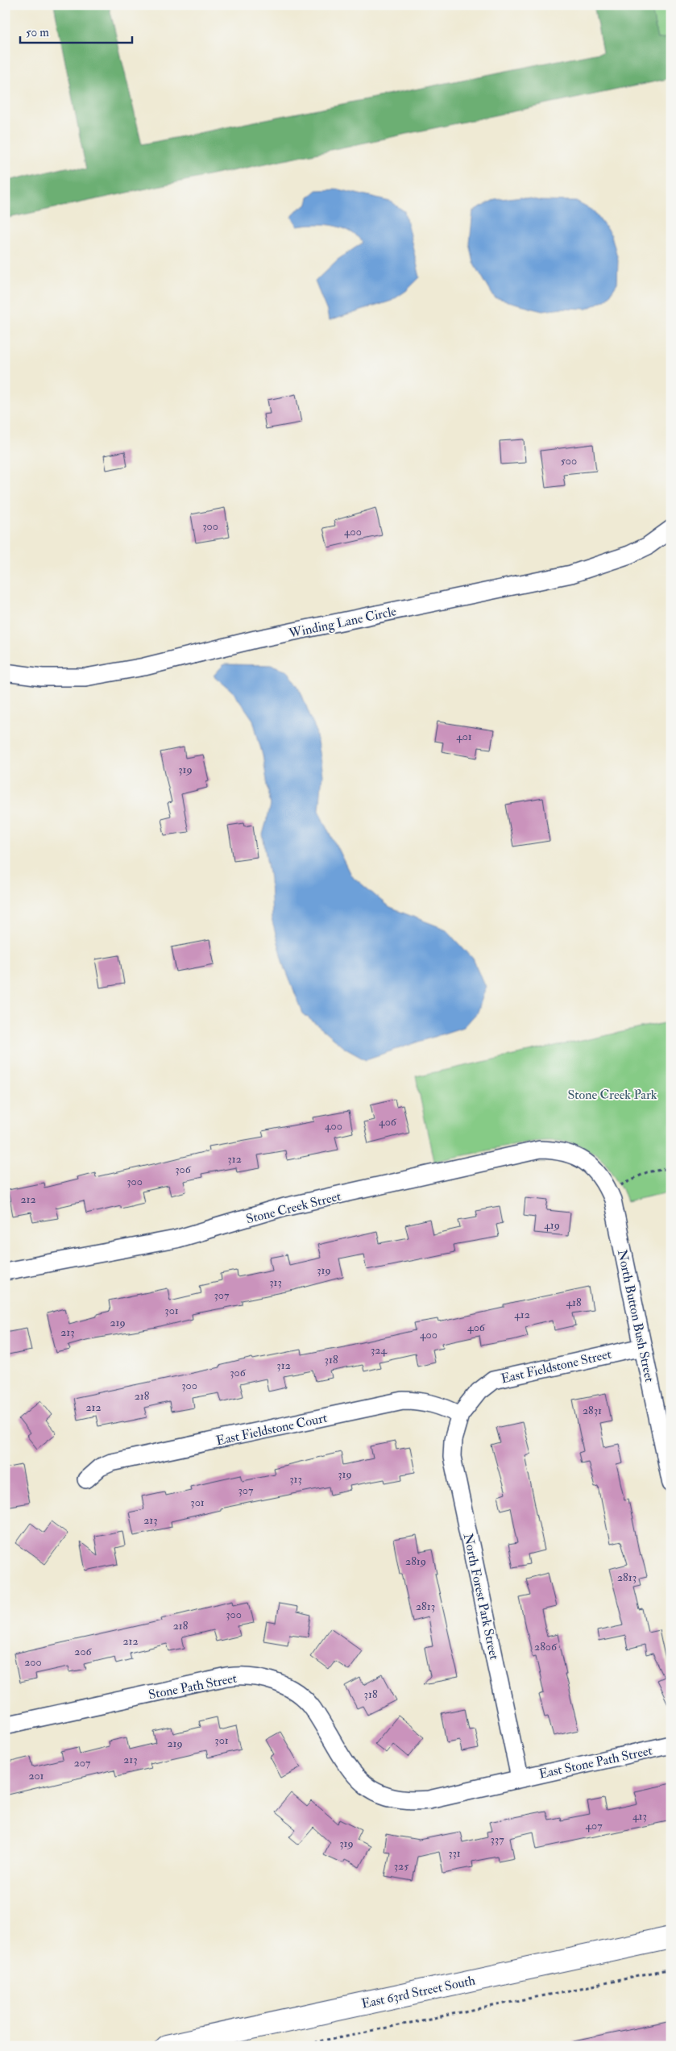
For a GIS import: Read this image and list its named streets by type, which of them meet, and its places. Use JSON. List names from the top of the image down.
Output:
{
  "streets": {
    "main road": ["East 63rd Street South"],
    "street": [
      "Winding Lane Circle",
      "Stone Creek Street",
      "North Button Bush Street",
      "East Fieldstone Street",
      "East Fieldstone Court",
      "North Forest Park Street",
      "Stone Path Street",
      "East Stone Path Street"
    ]
  },
  "crossings": [
    ["Stone Creek Street", "North Button Bush Street"],
    ["North Button Bush Street", "East Fieldstone Street"],
    ["East Fieldstone Street", "East Fieldstone Court"],
    ["East Fieldstone Street", "North Forest Park Street"],
    ["East Fieldstone Court", "North Forest Park Street"],
    ["North Forest Park Street", "Stone Path Street"],
    ["North Forest Park Street", "East Stone Path Street"],
    ["Stone Path Street", "East Stone Path Street"]
  ],
  "parks": ["Stone Creek Park"],
  "house_numbers": [
    "500",
    "300",
    "400",
    "401",
    "319",
    "406",
    "400",
    "312",
    "306",
    "300",
    "212",
    "419",
    "319",
    "313",
    "307",
    "418",
    "301",
    "412",
    "219",
    "406",
    "213",
    "400",
    "324",
    "318",
    "312",
    "306",
    "300",
    "218",
    "212",
    "2831",
    "319",
    "313",
    "307",
    "301",
    "213",
    "2819",
    "2813",
    "2813",
    "300",
    "218",
    "212",
    "2806",
    "206",
    "200",
    "318",
    "301",
    "219",
    "213",
    "207",
    "201",
    "413",
    "407",
    "337",
    "319",
    "331",
    "325"
  ],
  "scale_bar": "50 m"
}
